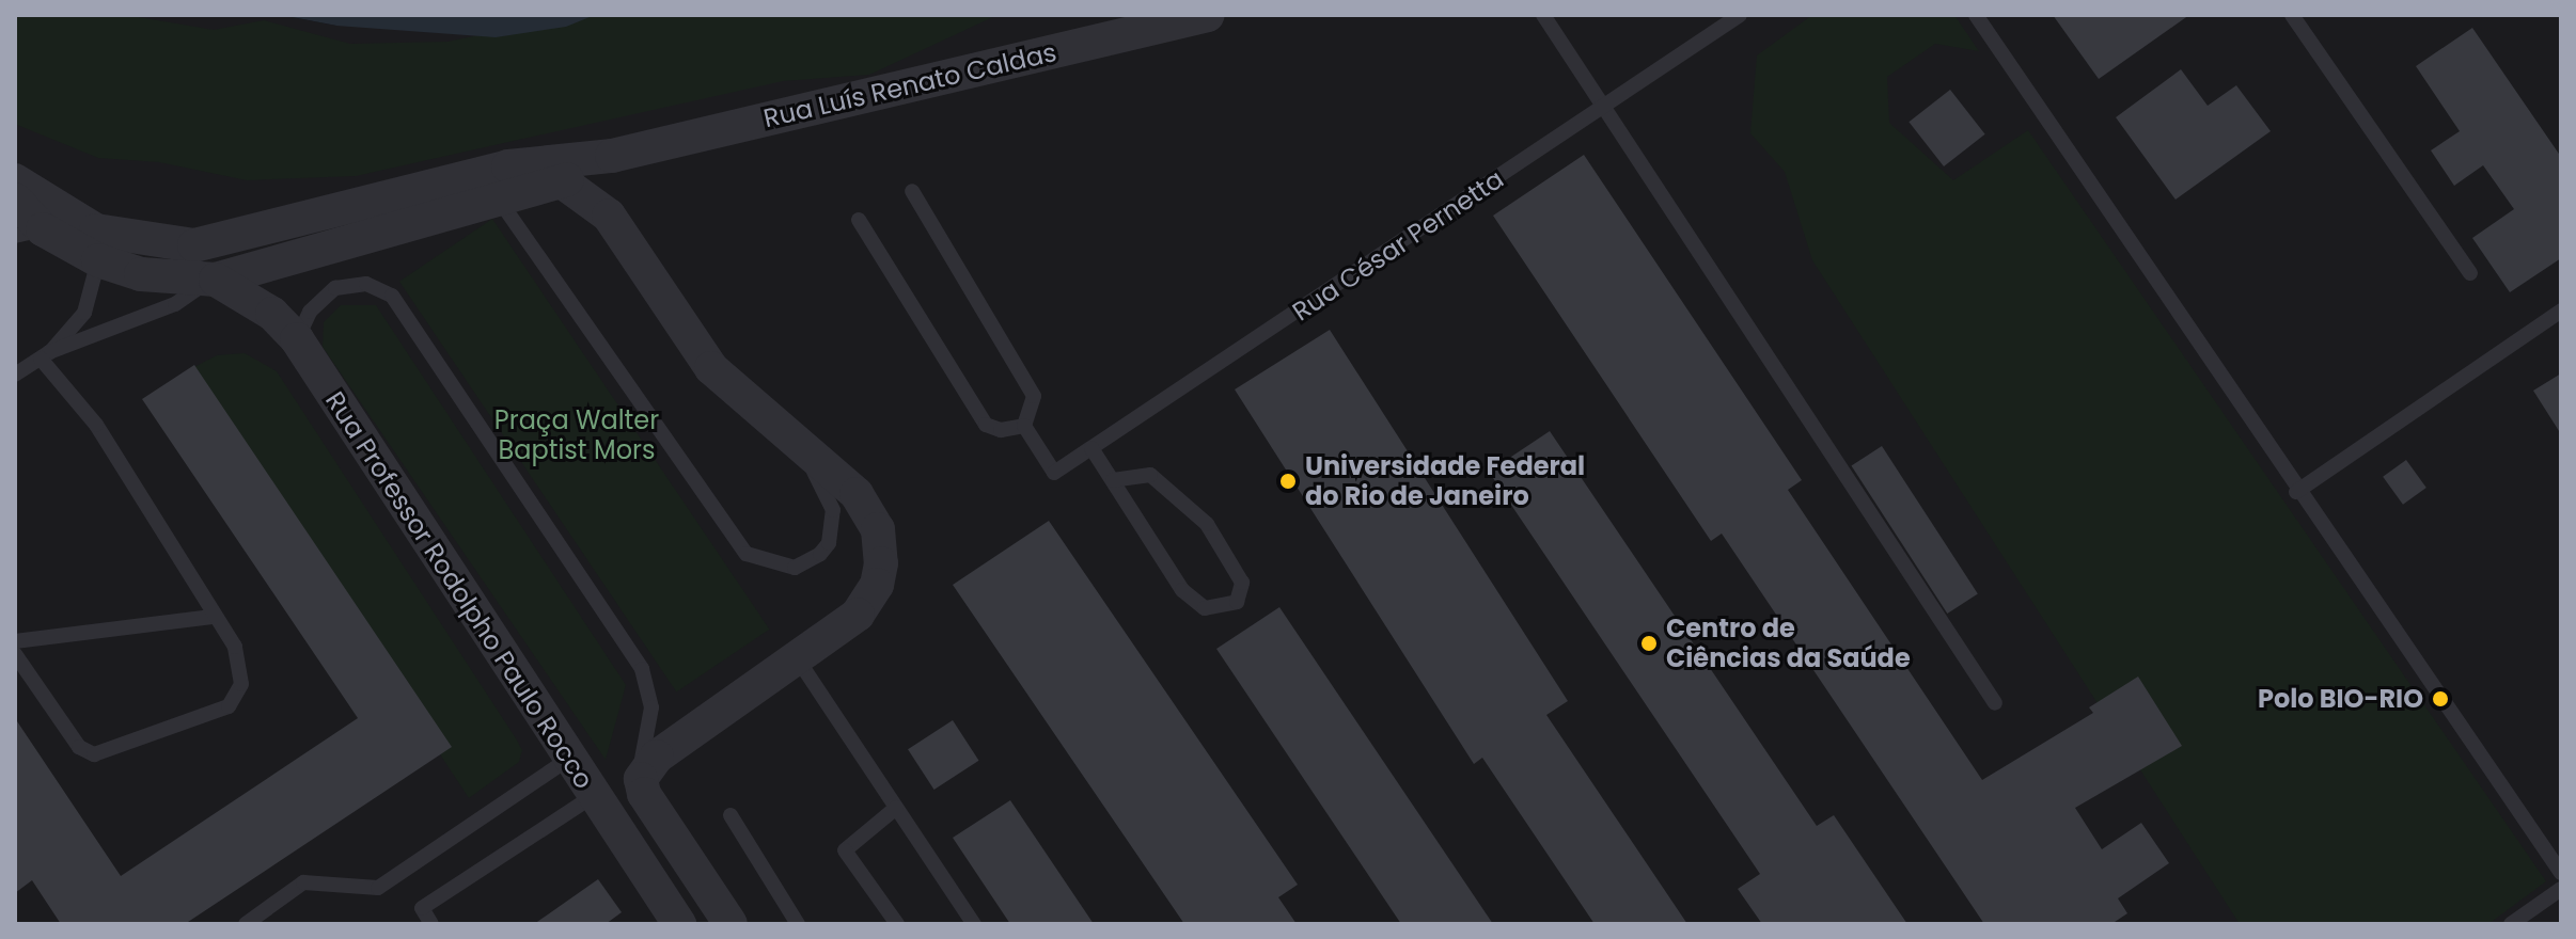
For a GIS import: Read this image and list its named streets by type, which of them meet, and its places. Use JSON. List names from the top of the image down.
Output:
{
  "streets": {
    "street": ["Rua Luís Renato Caldas", "Rua Professor Rodolpho Paulo Rocco"],
    "lane": ["Rua César Pernetta"]
  },
  "crossings": [
    ["Rua Luís Renato Caldas", "Rua Professor Rodolpho Paulo Rocco"]
  ],
  "parks": ["Praça Walter Baptist Mors"],
  "places": ["Universidade Federal do Rio de Janeiro", "Centro de Ciências da Saúde", "Polo BIO-RIO"]
}
